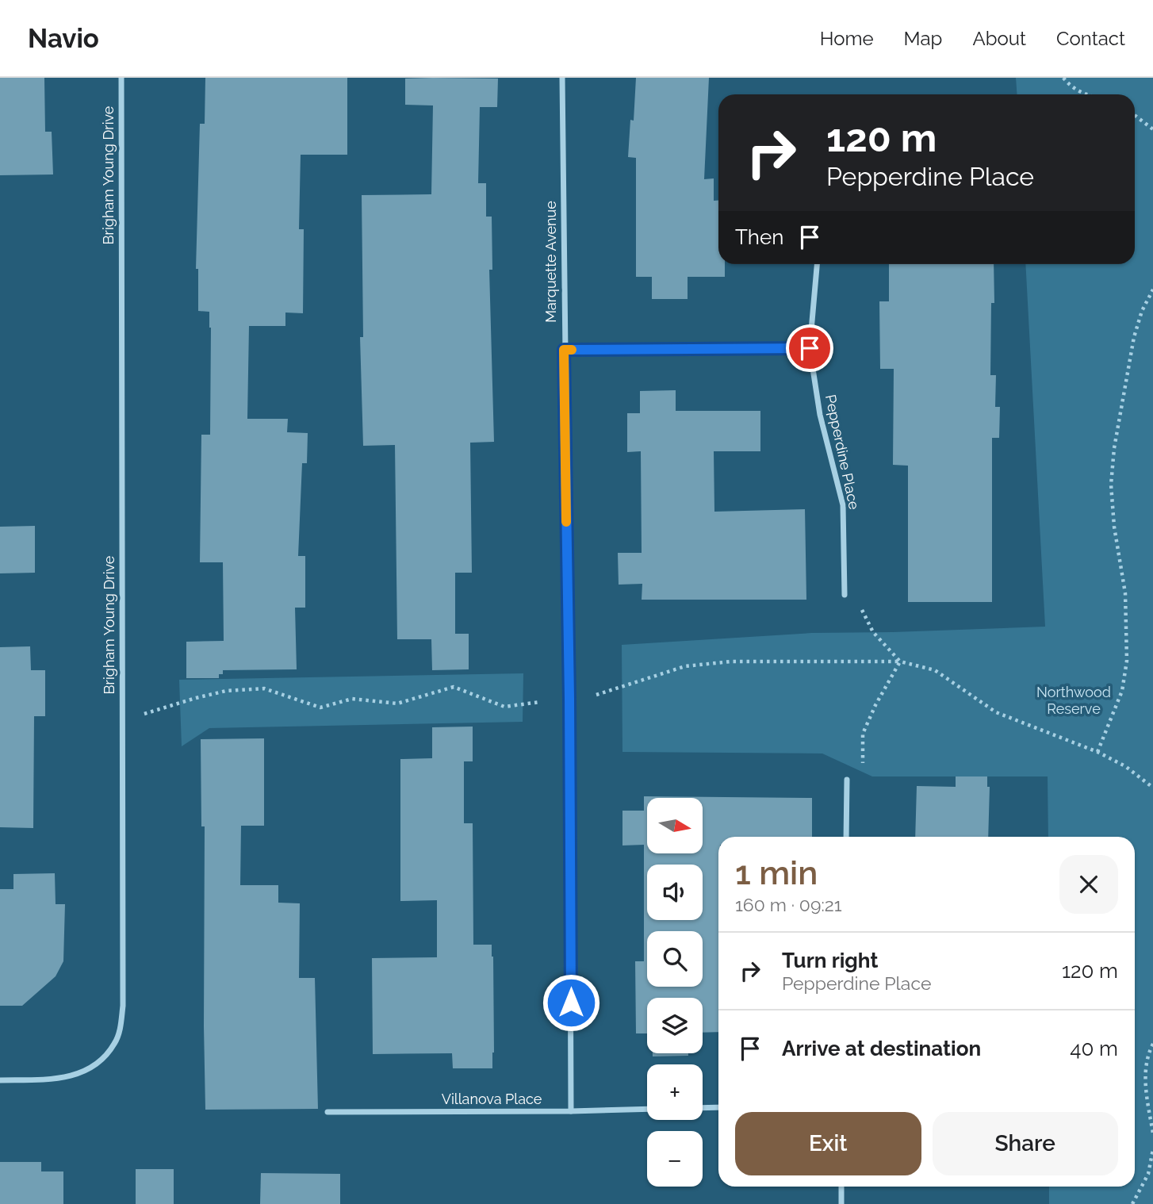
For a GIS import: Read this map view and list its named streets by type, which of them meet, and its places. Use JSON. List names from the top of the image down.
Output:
{
  "streets": {
    "street": [
      "Brigham Young Drive",
      "Marquette Avenue",
      "Pepperdine Place",
      "Villanova Place"
    ]
  },
  "crossings": [
    ["Marquette Avenue", "Villanova Place"]
  ],
  "parks": ["Northwood Reserve"],
  "north": "right",
  "page": {
    "header": "Navio",
    "nav": [
      "Home",
      "Map",
      "About",
      "Contact"
    ],
    "turn": ["120 m", "Pepperdine Place"],
    "then": "Then",
    "map_buttons": ["+", "−"],
    "heading": ["1 min", "160 m · 09:21"],
    "list": [
      {
        "name": "Turn right",
        "note": "Pepperdine Place",
        "value": "120 m"
      },
      {
        "name": "Arrive at destination",
        "value": "40 m"
      }
    ],
    "buttons": ["Exit", "Share"]
  }
}
